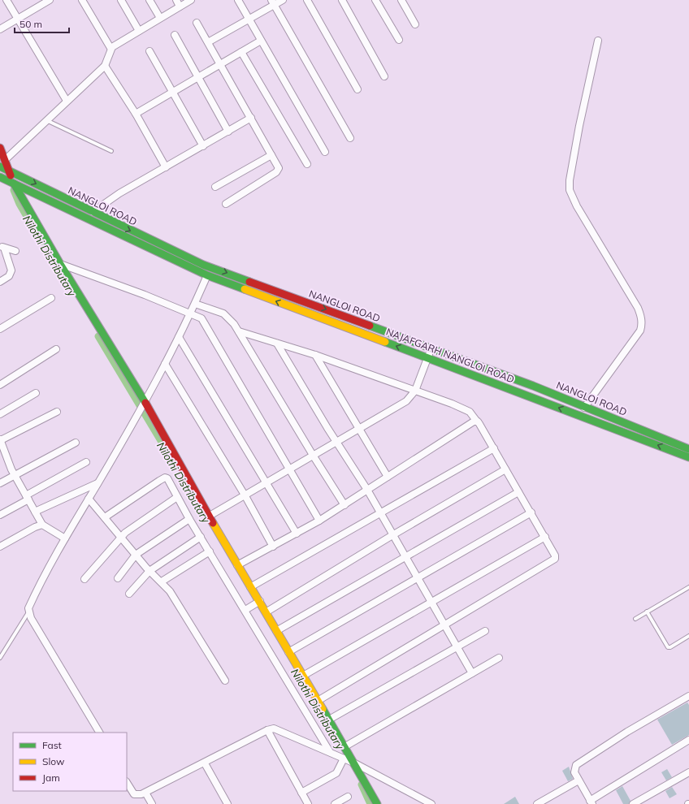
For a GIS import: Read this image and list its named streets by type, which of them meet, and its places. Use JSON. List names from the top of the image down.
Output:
{
  "streets": {
    "main road": ["NANGLOI ROAD", "NAJAFGARH NANGLOI ROAD"]
  },
  "one_way": ["NANGLOI ROAD", "NAJAFGARH NANGLOI ROAD"],
  "water": ["Nilothi Distributary"],
  "legend": ["Fast", "Slow", "Jam"],
  "scale_bar": "50 m"
}
